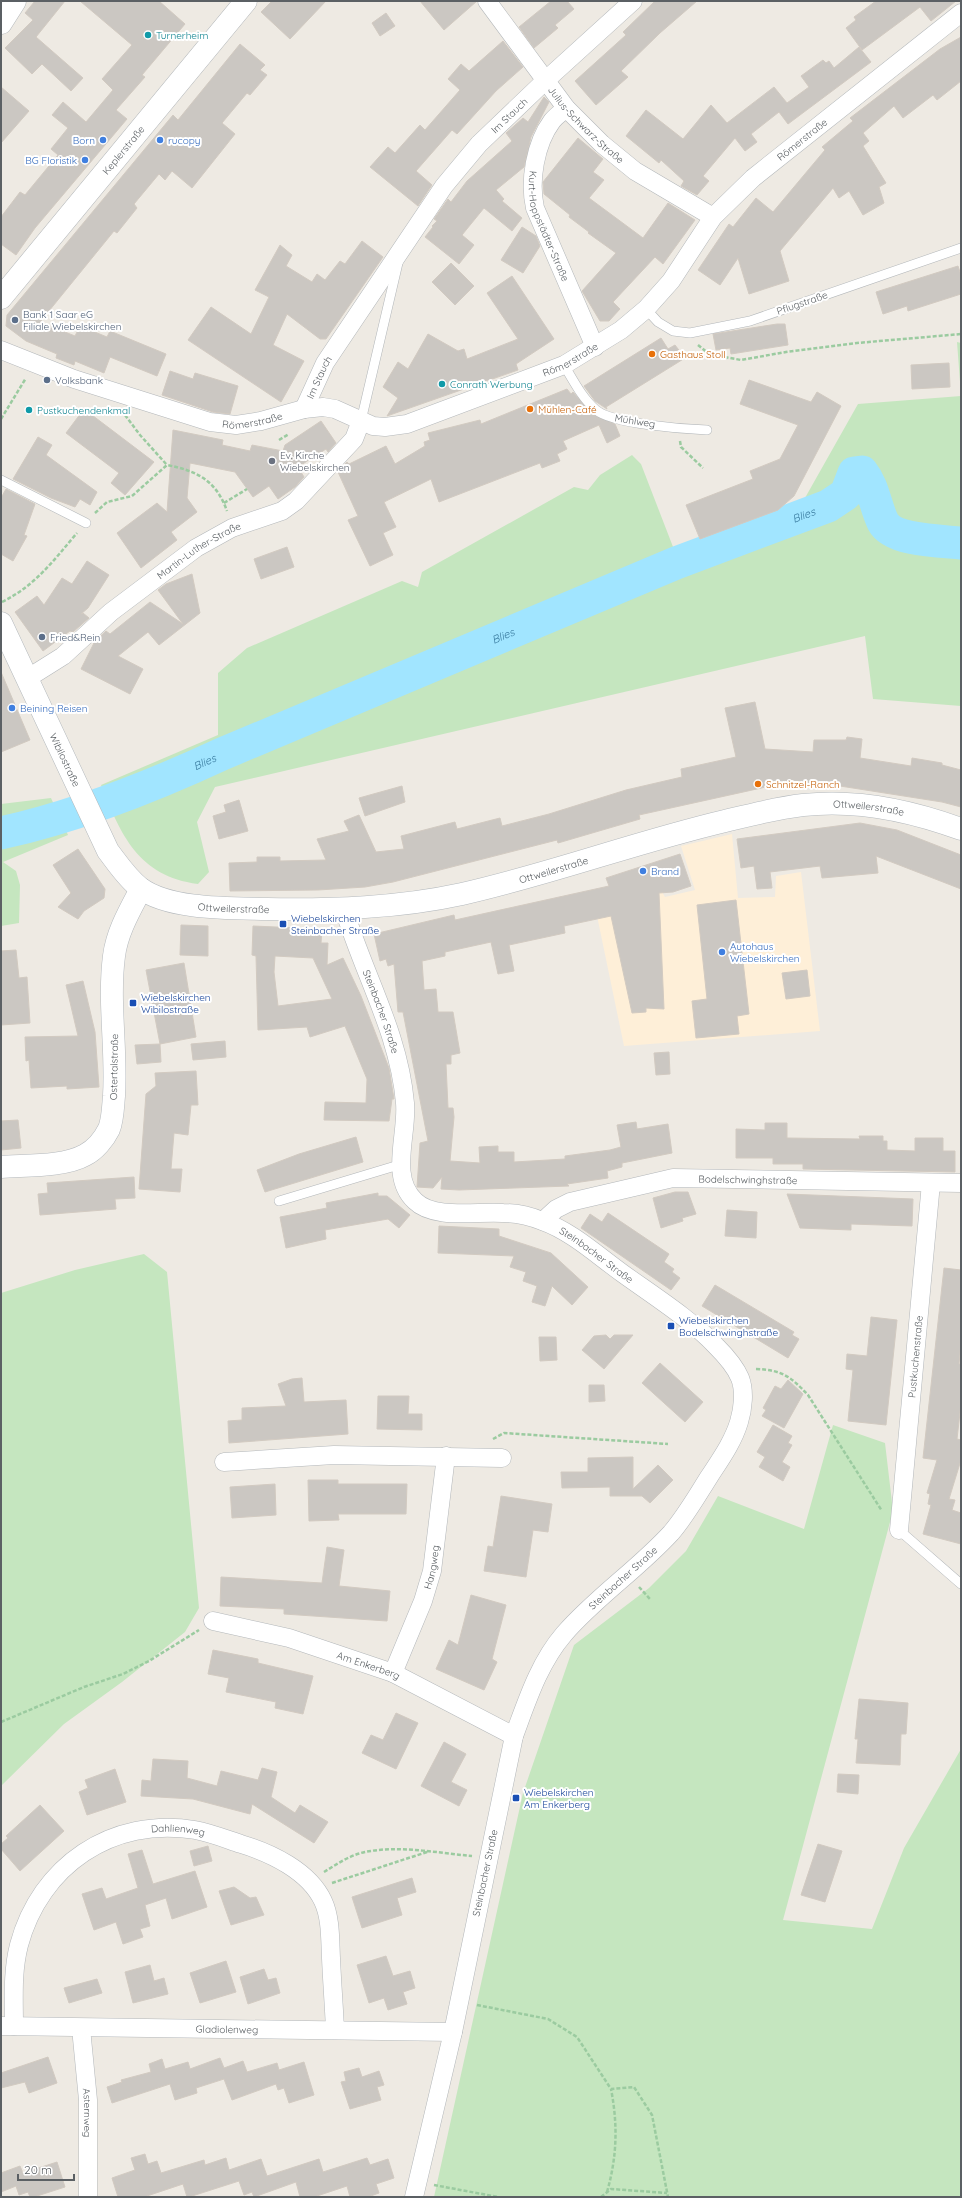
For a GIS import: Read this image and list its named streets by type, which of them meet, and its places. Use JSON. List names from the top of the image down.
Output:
{
  "streets": {
    "main road": [
      "Keplerstraße",
      "Wibilostraße",
      "Ottweilerstraße",
      "Ostertalstraße"
    ],
    "street": [
      "Im Stauch",
      "Julius-Schwarz-Straße",
      "Römerstraße",
      "Kurt-Hoppstädter-Straße",
      "Martin-Luther-Straße",
      "Steinbacher Straße",
      "Bodelschwinghstraße",
      "Pustkuchenstraße",
      "Hangweg",
      "Am Enkerberg",
      "Dahlienweg",
      "Gladiolenweg",
      "Asternweg"
    ],
    "lane": ["Pflugstraße", "Mühlweg"]
  },
  "crossings": [
    ["Im Stauch", "Julius-Schwarz-Straße"],
    ["Im Stauch", "Römerstraße"],
    ["Im Stauch", "Martin-Luther-Straße"],
    ["Julius-Schwarz-Straße", "Römerstraße"],
    ["Julius-Schwarz-Straße", "Kurt-Hoppstädter-Straße"],
    ["Römerstraße", "Kurt-Hoppstädter-Straße"],
    ["Römerstraße", "Pflugstraße"],
    ["Römerstraße", "Mühlweg"],
    ["Römerstraße", "Martin-Luther-Straße"],
    ["Martin-Luther-Straße", "Wibilostraße"],
    ["Wibilostraße", "Ottweilerstraße"],
    ["Wibilostraße", "Ostertalstraße"],
    ["Ottweilerstraße", "Steinbacher Straße"],
    ["Ottweilerstraße", "Ostertalstraße"],
    ["Steinbacher Straße", "Bodelschwinghstraße"],
    ["Steinbacher Straße", "Am Enkerberg"],
    ["Steinbacher Straße", "Gladiolenweg"],
    ["Bodelschwinghstraße", "Pustkuchenstraße"],
    ["Hangweg", "Am Enkerberg"],
    ["Dahlienweg", "Gladiolenweg"],
    ["Gladiolenweg", "Asternweg"]
  ],
  "water": ["Blies"],
  "places": {
    "other": [
      "Turnerheim",
      "Born",
      "rucopy",
      "BG Floristik",
      "Bank 1 Saar eG Filiale Wiebelskirchen",
      "Gasthaus Stoll",
      "Volksbank",
      "Conrath Werbung",
      "Mühlen-Café",
      "Pustkuchendenkmal",
      "Ev. Kirche Wiebelskirchen",
      "Fried&Rein",
      "Beining Reisen",
      "Schnitzel-Ranch",
      "Brand",
      "Autohaus Wiebelskirchen"
    ],
    "transit": [
      "Wiebelskirchen Steinbacher Straße",
      "Wiebelskirchen Wibilostraße",
      "Wiebelskirchen Bodelschwinghstraße",
      "Wiebelskirchen Am Enkerberg"
    ]
  },
  "scale_bar": "20 m"
}
